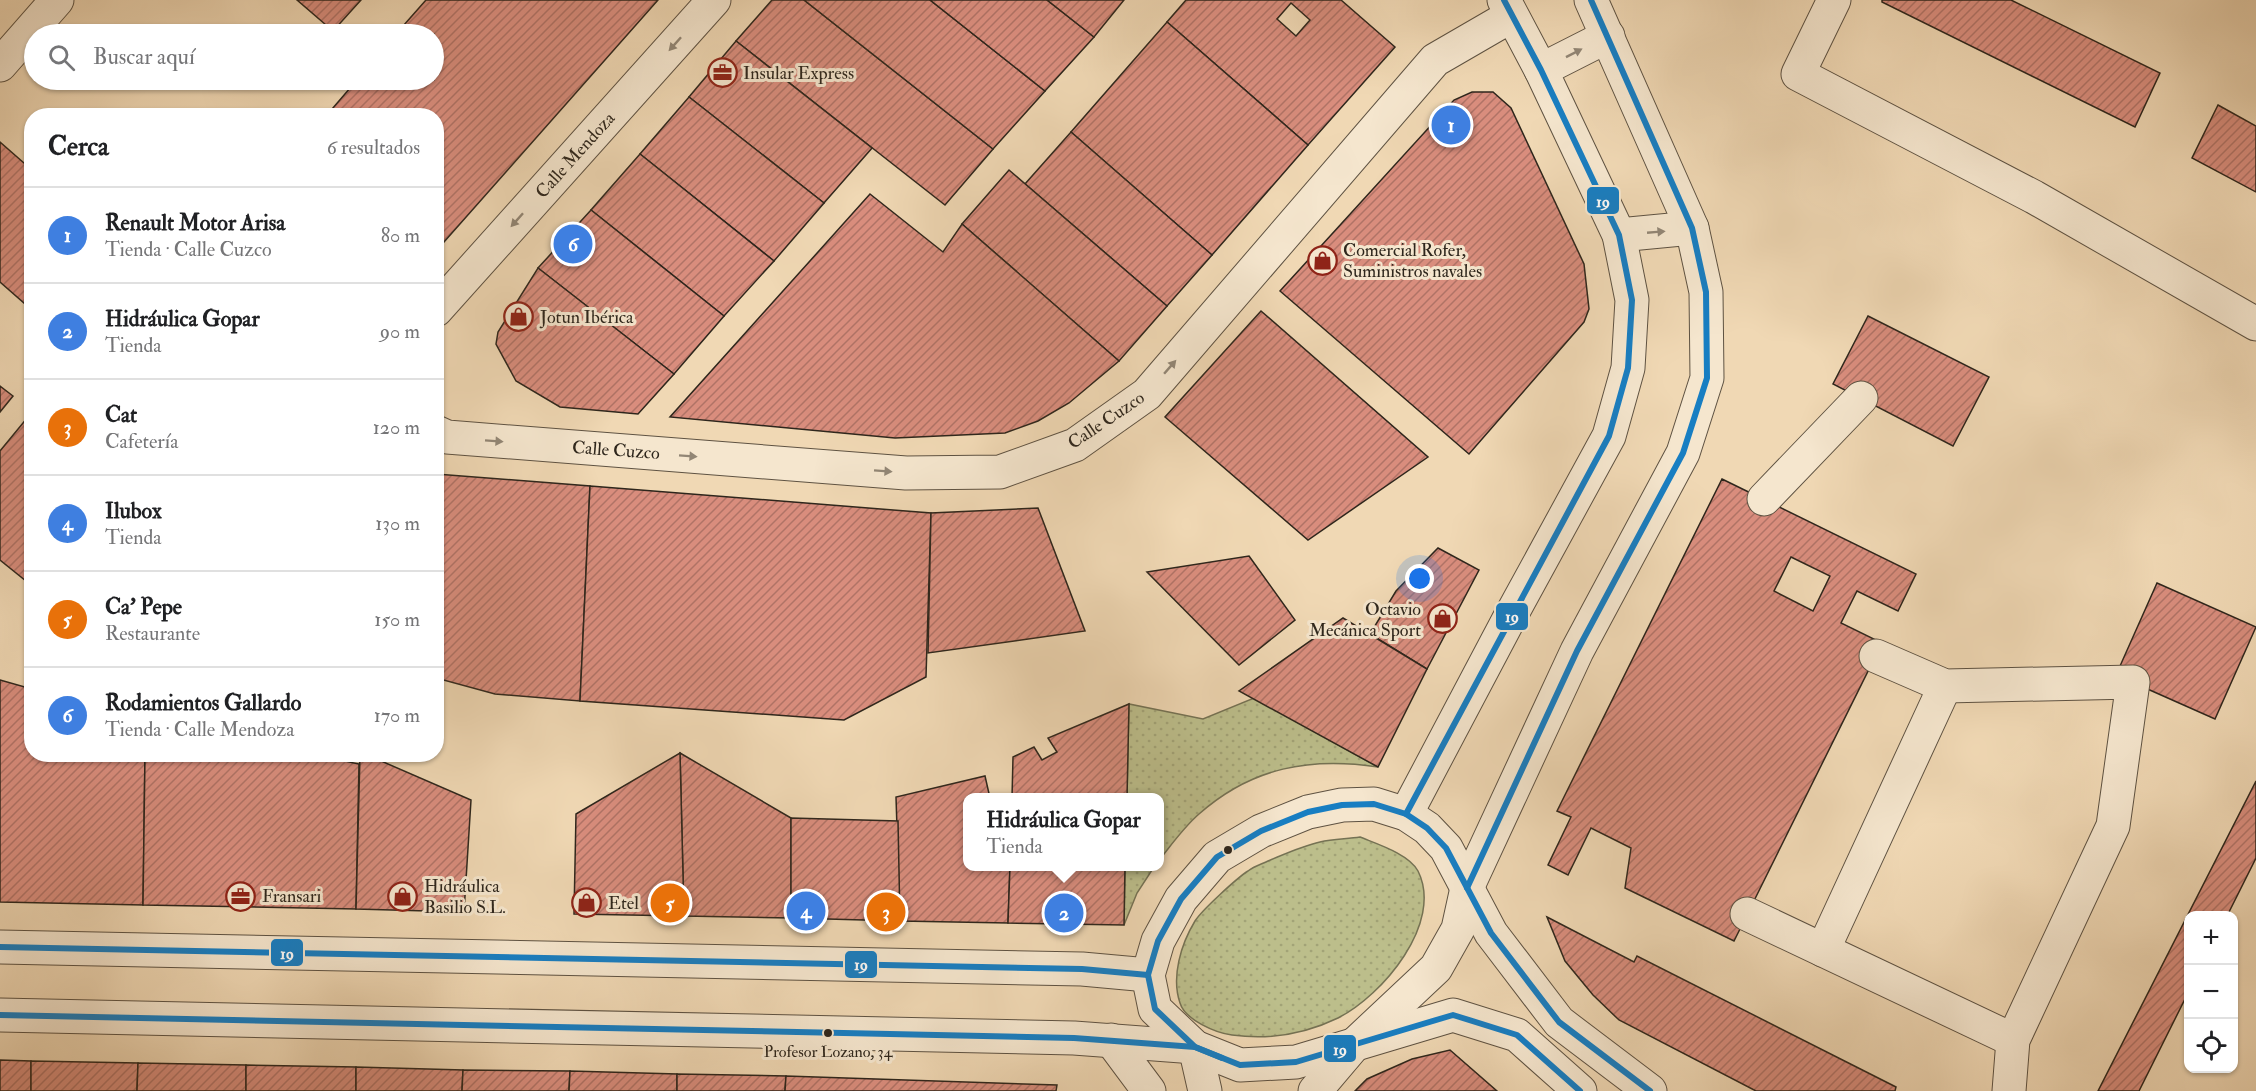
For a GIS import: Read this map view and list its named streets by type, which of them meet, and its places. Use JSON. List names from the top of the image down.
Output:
{
  "streets": {
    "street": ["Calle Mendoza", "Calle Cuzco"]
  },
  "one_way": ["Calle Mendoza", "Calle Cuzco"],
  "places": {
    "office": ["Insular Express", "Fransari"],
    "shop": [
      "Comercial Rofer, Suministros navales",
      "Jotun Ibérica",
      "Octavio Mecánica Sport",
      "Hidráulica Basilio S.L.",
      "Etel"
    ],
    "other": ["Profesor Lozano, 34"]
  },
  "lines": ["transit line 19"],
  "page": {
    "search": "Buscar aquí",
    "pins": [
      "1",
      "6",
      "5",
      "4",
      "3",
      "2"
    ],
    "heading": ["Cerca", "6 resultados"],
    "list": [
      {
        "mark": "1",
        "name": "Renault Motor Arisa",
        "note": "Tienda · Calle Cuzco",
        "value": "80 m"
      },
      {
        "mark": "2",
        "name": "Hidráulica Gopar",
        "note": "Tienda",
        "value": "90 m"
      },
      {
        "mark": "3",
        "name": "Cat",
        "note": "Cafetería",
        "value": "120 m"
      },
      {
        "mark": "4",
        "name": "Ilubox",
        "note": "Tienda",
        "value": "130 m"
      },
      {
        "mark": "5",
        "name": "Ca' Pepe",
        "note": "Restaurante",
        "value": "150 m"
      },
      {
        "mark": "6",
        "name": "Rodamientos Gallardo",
        "note": "Tienda · Calle Mendoza",
        "value": "170 m"
      }
    ],
    "popup": ["Hidráulica Gopar", "Tienda"],
    "map_buttons": ["+", "−"]
  }
}
